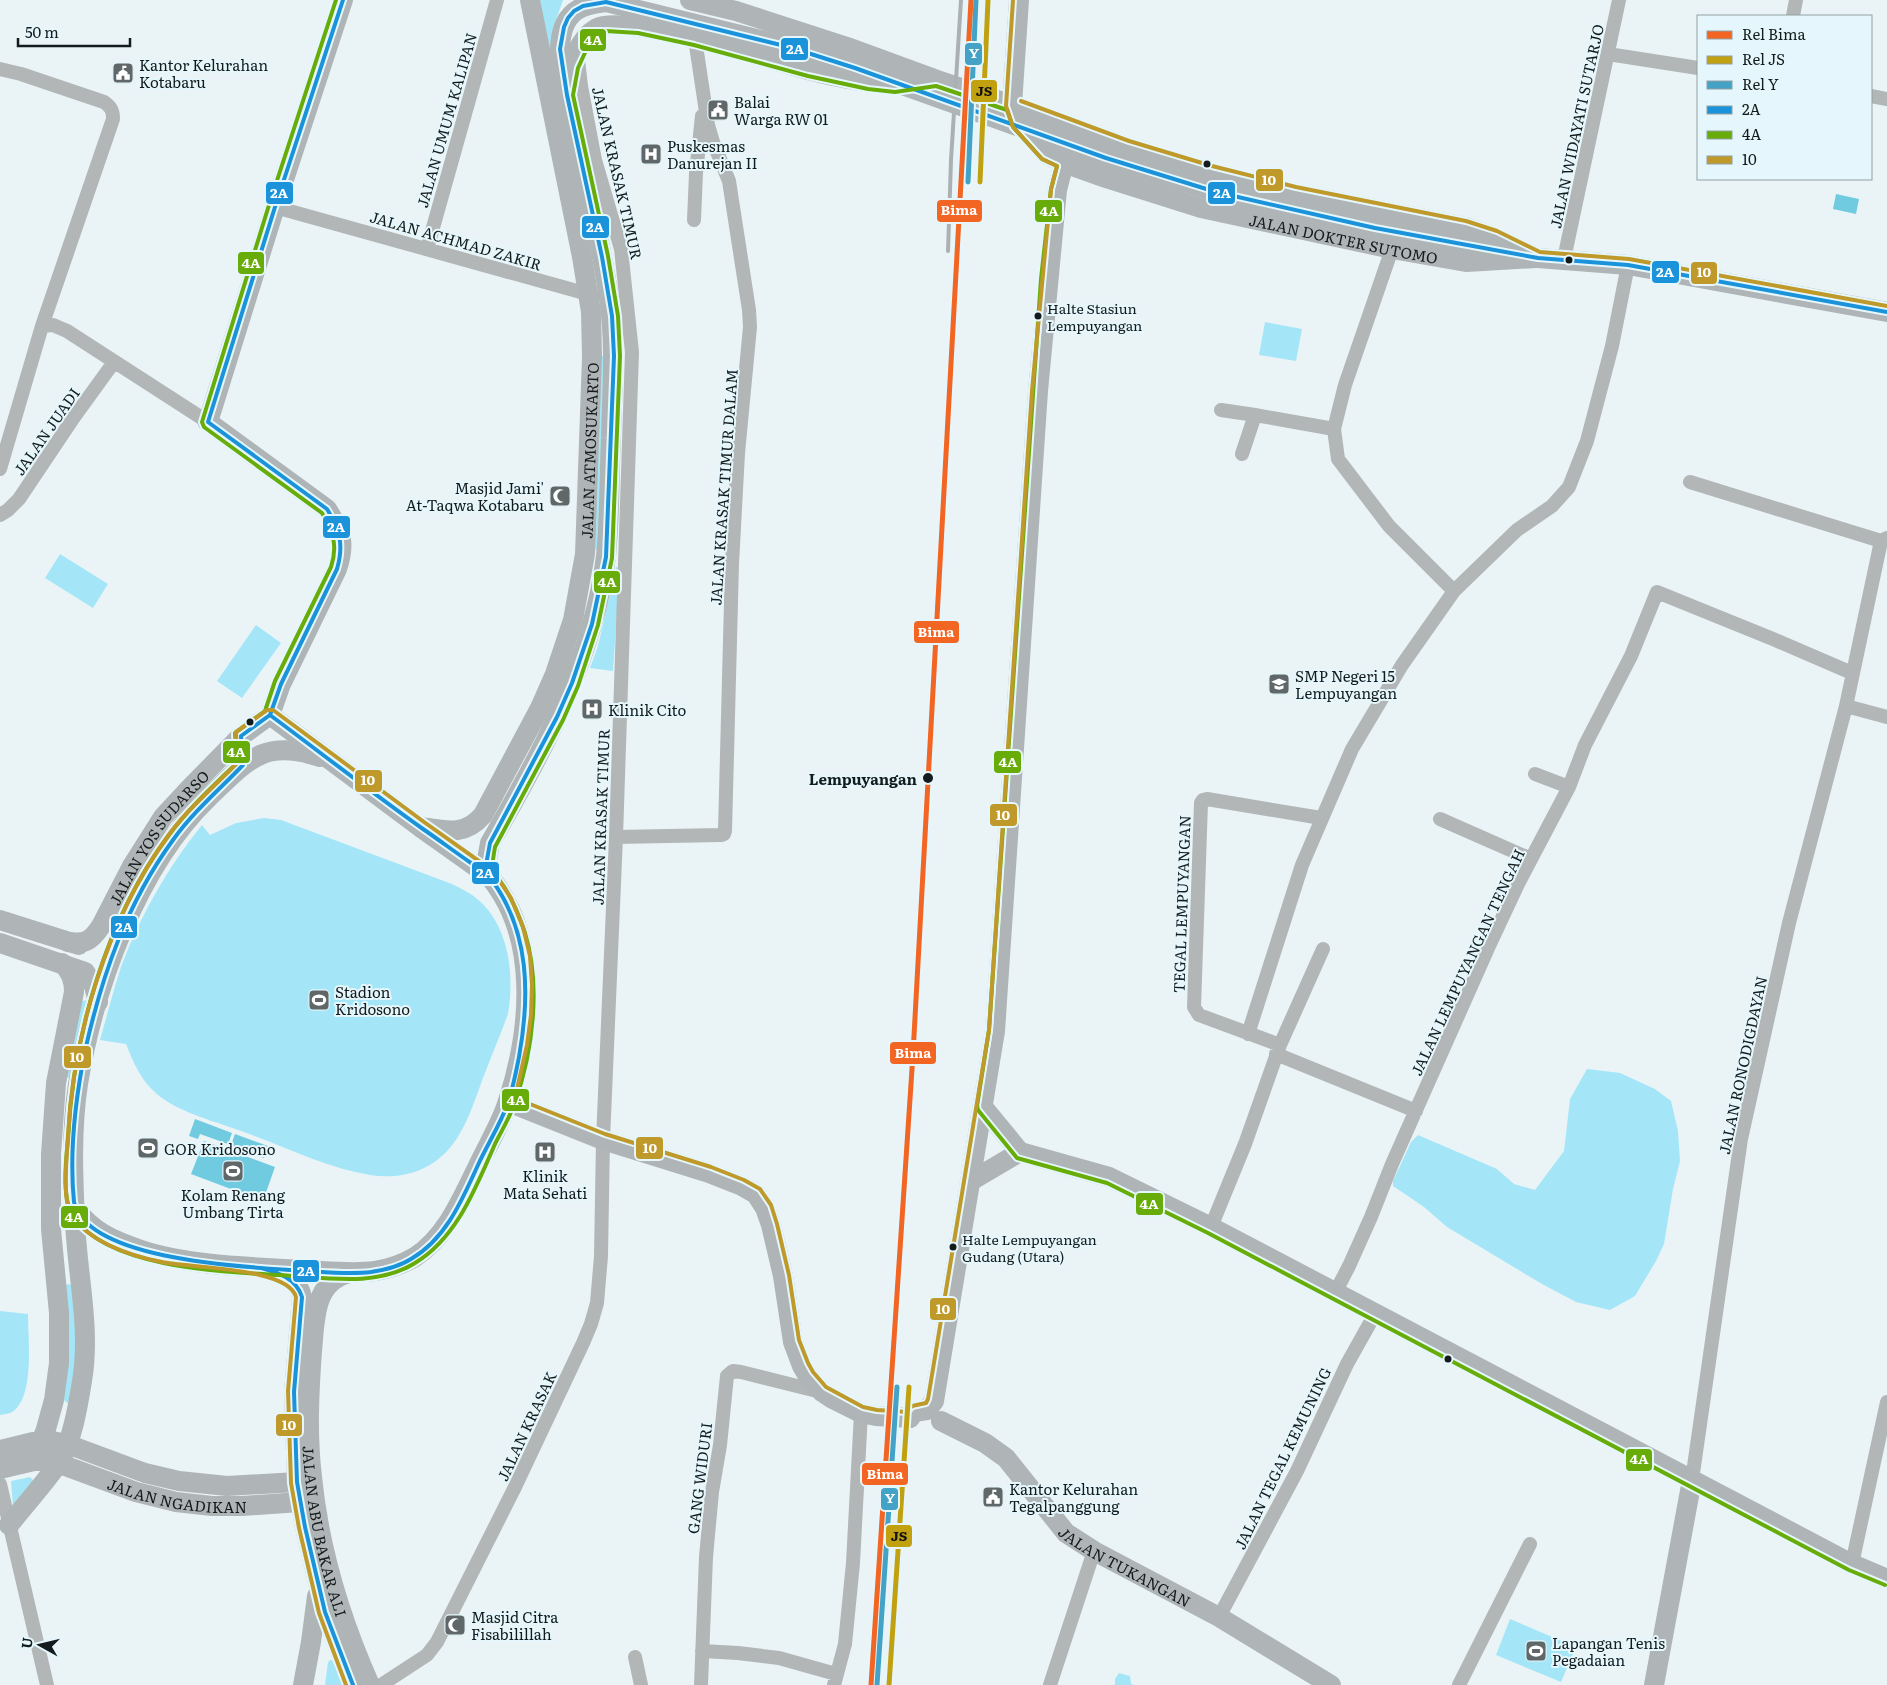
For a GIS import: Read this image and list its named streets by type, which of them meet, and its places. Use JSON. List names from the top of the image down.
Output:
{
  "streets": {
    "main road": [
      "JALAN DOKTER SUTOMO",
      "JALAN ATMOSUKARTO",
      "JALAN YOS SUDARSO",
      "JALAN NGADIKAN",
      "JALAN ABU BAKAR ALI",
      "JALAN TUKANGAN"
    ],
    "street": [
      "JALAN UMUM KALIPAN",
      "JALAN WIDAYATI SUTARJO",
      "JALAN KRASAK TIMUR",
      "JALAN ACHMAD ZAKIR",
      "JALAN JUADI",
      "JALAN KRASAK TIMUR DALAM",
      "TEGAL LEMPUYANGAN",
      "JALAN LEMPUYANGAN TENGAH",
      "JALAN RONODIGDAYAN",
      "JALAN KRASAK",
      "JALAN TEGAL KEMUNING",
      "GANG WIDURI"
    ]
  },
  "crossings": [
    ["JALAN UMUM KALIPAN", "JALAN ACHMAD ZAKIR"],
    ["JALAN WIDAYATI SUTARJO", "JALAN DOKTER SUTOMO"],
    ["JALAN KRASAK TIMUR", "JALAN ACHMAD ZAKIR"],
    ["JALAN KRASAK TIMUR", "JALAN ATMOSUKARTO"],
    ["JALAN KRASAK TIMUR", "JALAN KRASAK TIMUR DALAM"],
    ["JALAN KRASAK TIMUR", "JALAN KRASAK"],
    ["JALAN ACHMAD ZAKIR", "JALAN ATMOSUKARTO"],
    ["JALAN YOS SUDARSO", "JALAN NGADIKAN"],
    ["JALAN LEMPUYANGAN TENGAH", "JALAN RONODIGDAYAN"],
    ["JALAN TEGAL KEMUNING", "JALAN TUKANGAN"],
    ["JALAN NGADIKAN", "JALAN ABU BAKAR ALI"]
  ],
  "places": {
    "public building": ["Kantor Kelurahan Kotabaru", "Balai Warga RW 01", "Kantor Kelurahan Tegalpanggung"],
    "hospital": ["Puskesmas Danurejan II", "Klinik Cito", "Klinik Mata Sehati"],
    "other": ["Halte Stasiun Lempuyangan", "Lempuyangan", "Halte Lempuyangan Gudang (Utara)"],
    "mosque": ["Masjid Jami' At-Taqwa Kotabaru", "Masjid Citra Fisabilillah"],
    "school or university": ["SMP Negeri 15 Lempuyangan"],
    "sports": [
      "Stadion Kridosono",
      "GOR Kridosono",
      "Kolam Renang Umbang Tirta",
      "Lapangan Tenis Pegadaian"
    ]
  },
  "lines": [
    "rail line Bima",
    "rail line JS",
    "rail line Y",
    "transit line 2A",
    "transit line 4A",
    "transit line 10"
  ],
  "legend": [
    "Rel Bima",
    "Rel JS",
    "Rel Y",
    "2A",
    "4A",
    "10"
  ],
  "scale_bar": "50 m",
  "north": "left"
}
